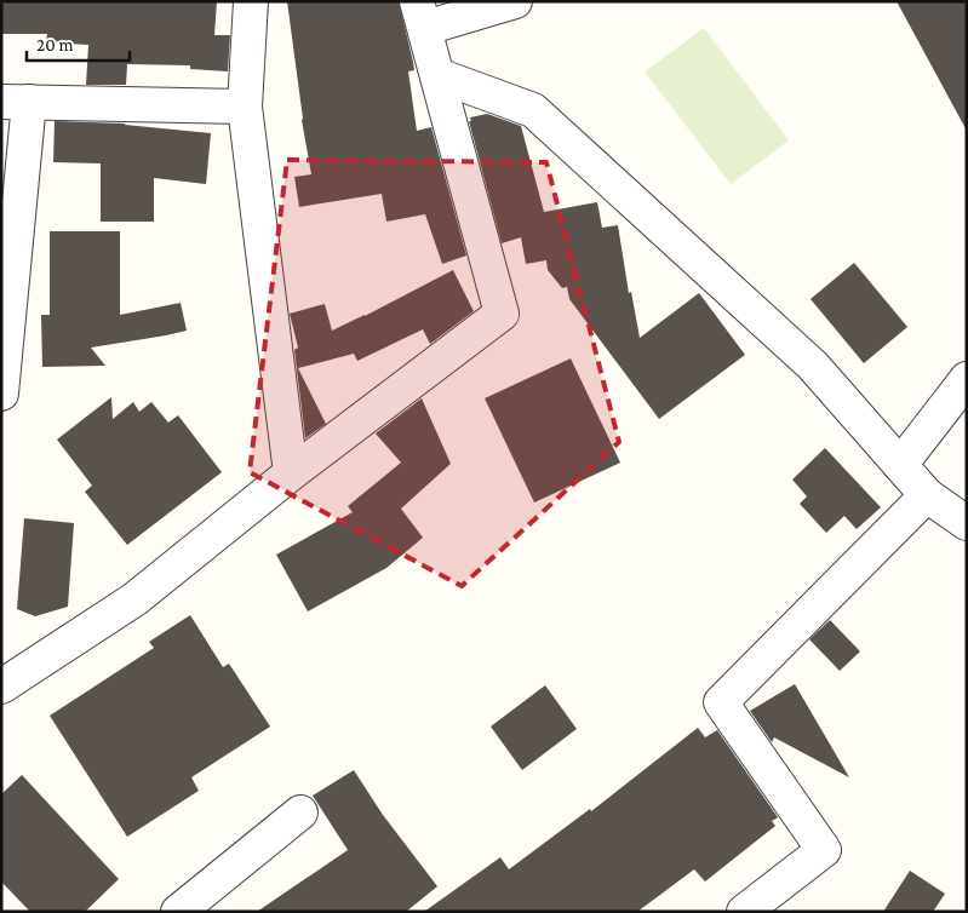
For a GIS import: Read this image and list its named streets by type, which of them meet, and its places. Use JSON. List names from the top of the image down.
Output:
{
  "scale_bar": "20 m"
}
